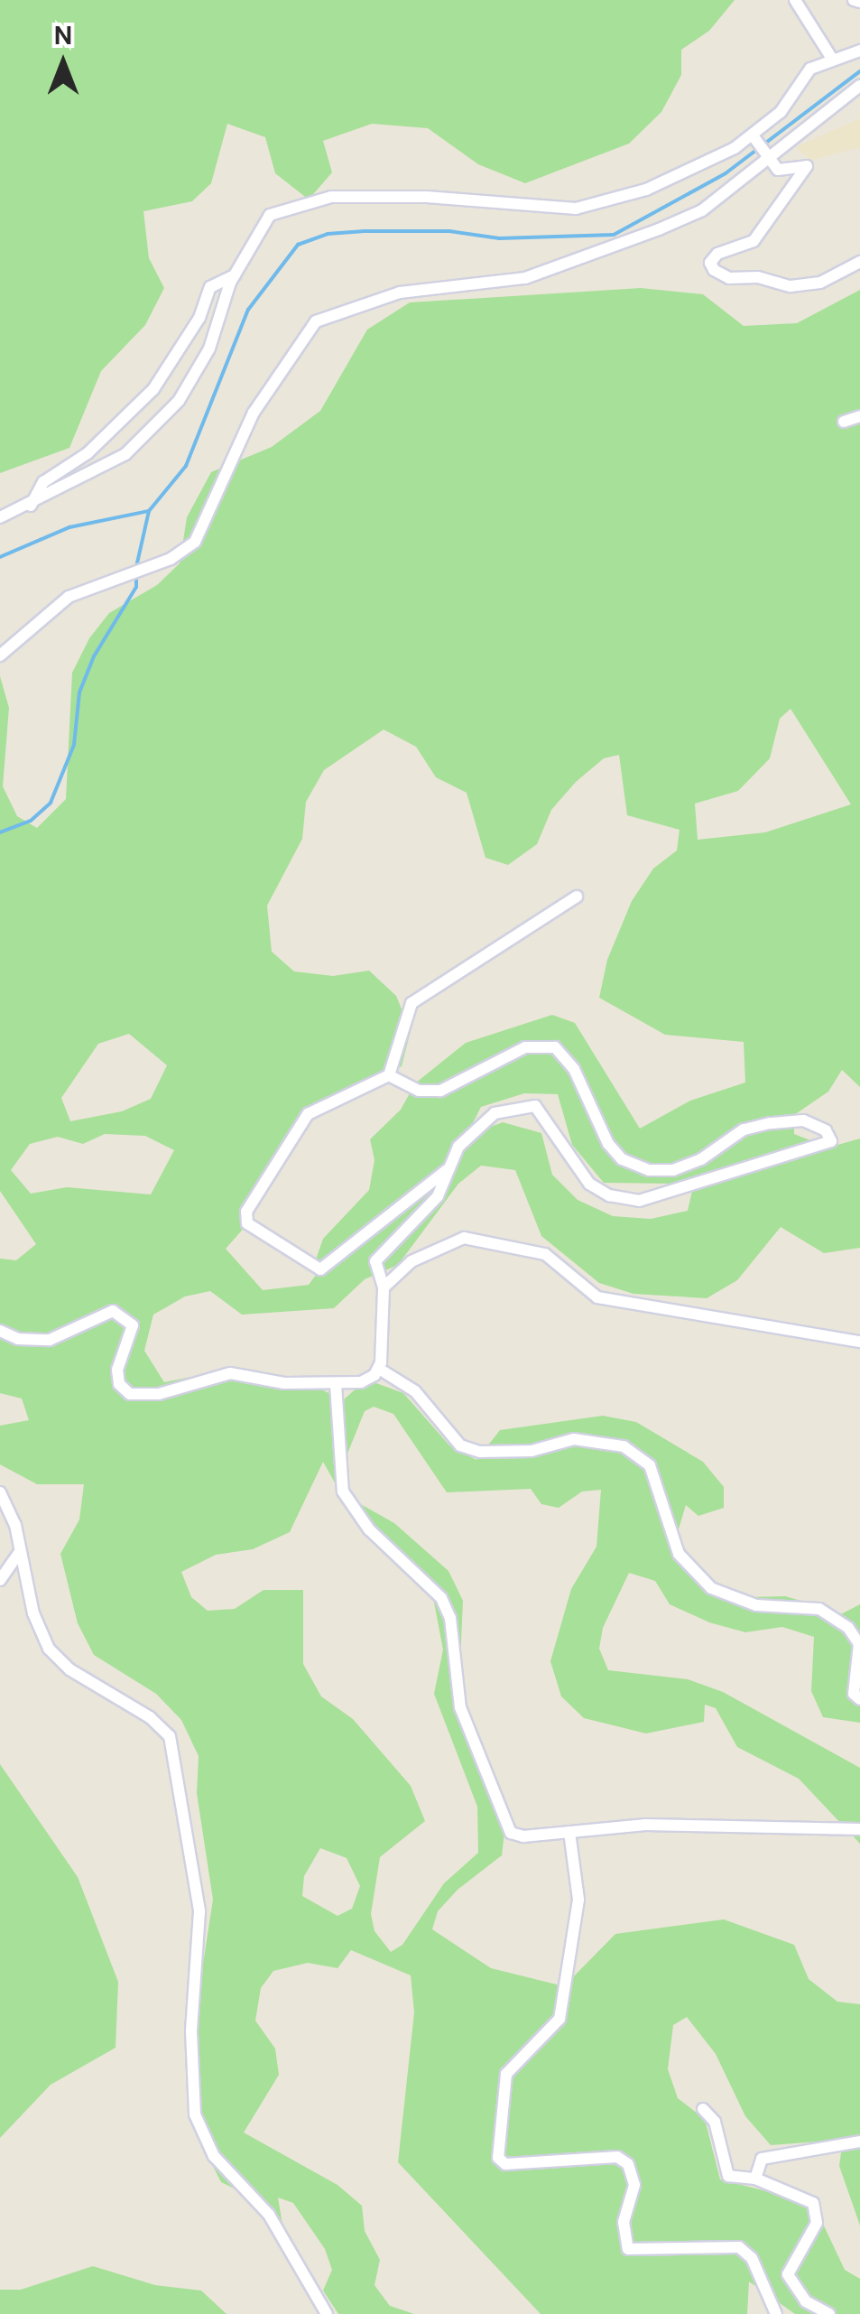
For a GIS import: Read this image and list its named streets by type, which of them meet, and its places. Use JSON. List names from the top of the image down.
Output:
{
  "north": "top"
}
